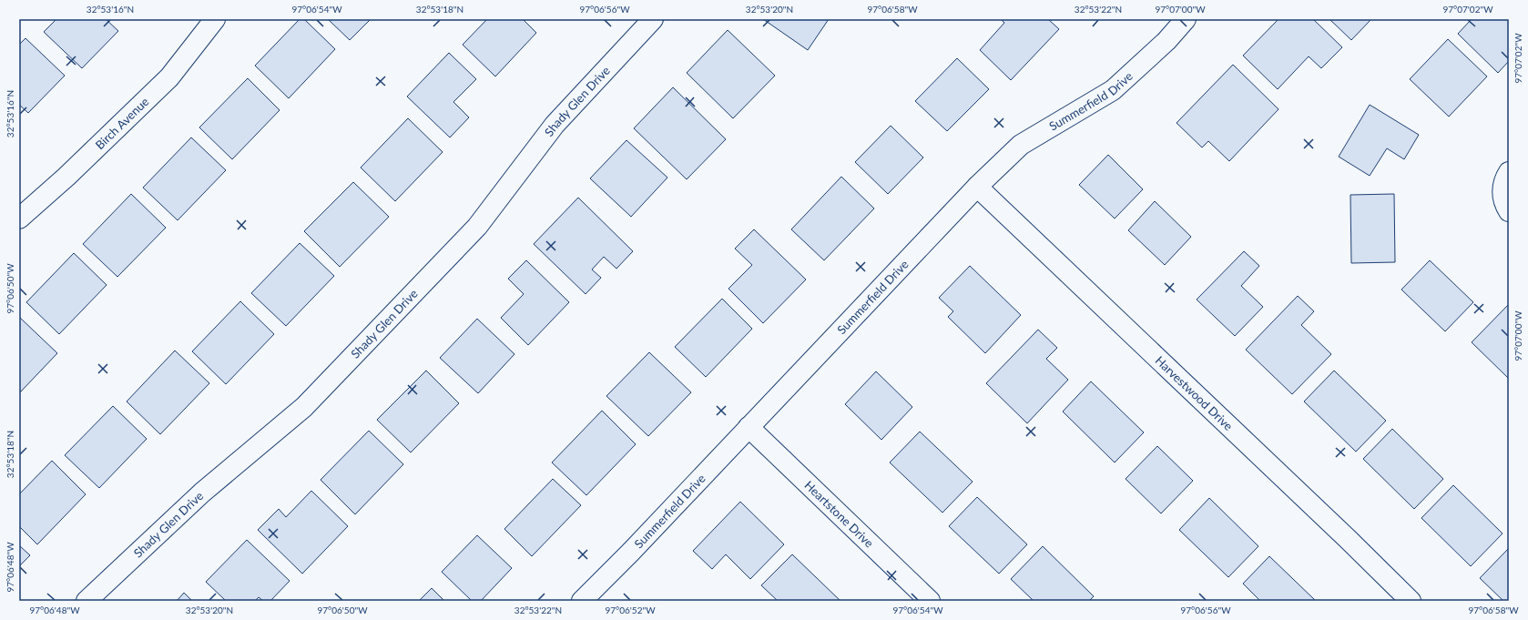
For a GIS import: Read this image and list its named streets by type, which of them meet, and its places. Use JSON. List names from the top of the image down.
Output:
{
  "streets": {
    "street": [
      "Summerfield Drive",
      "Shady Glen Drive",
      "Birch Avenue",
      "Harvestwood Drive",
      "Heartstone Drive"
    ]
  },
  "crossings": [
    ["Summerfield Drive", "Harvestwood Drive"],
    ["Summerfield Drive", "Heartstone Drive"]
  ],
  "coordinates": [
    "32°53'16\"N",
    "97°06'54\"W",
    "32°53'18\"N",
    "97°06'56\"W",
    "32°53'20\"N",
    "97°06'58\"W",
    "32°53'22\"N",
    "97°07'00\"W",
    "97°07'02\"W",
    "97°06'50\"W",
    "97°06'48\"W",
    "97°06'52\"W"
  ]
}
